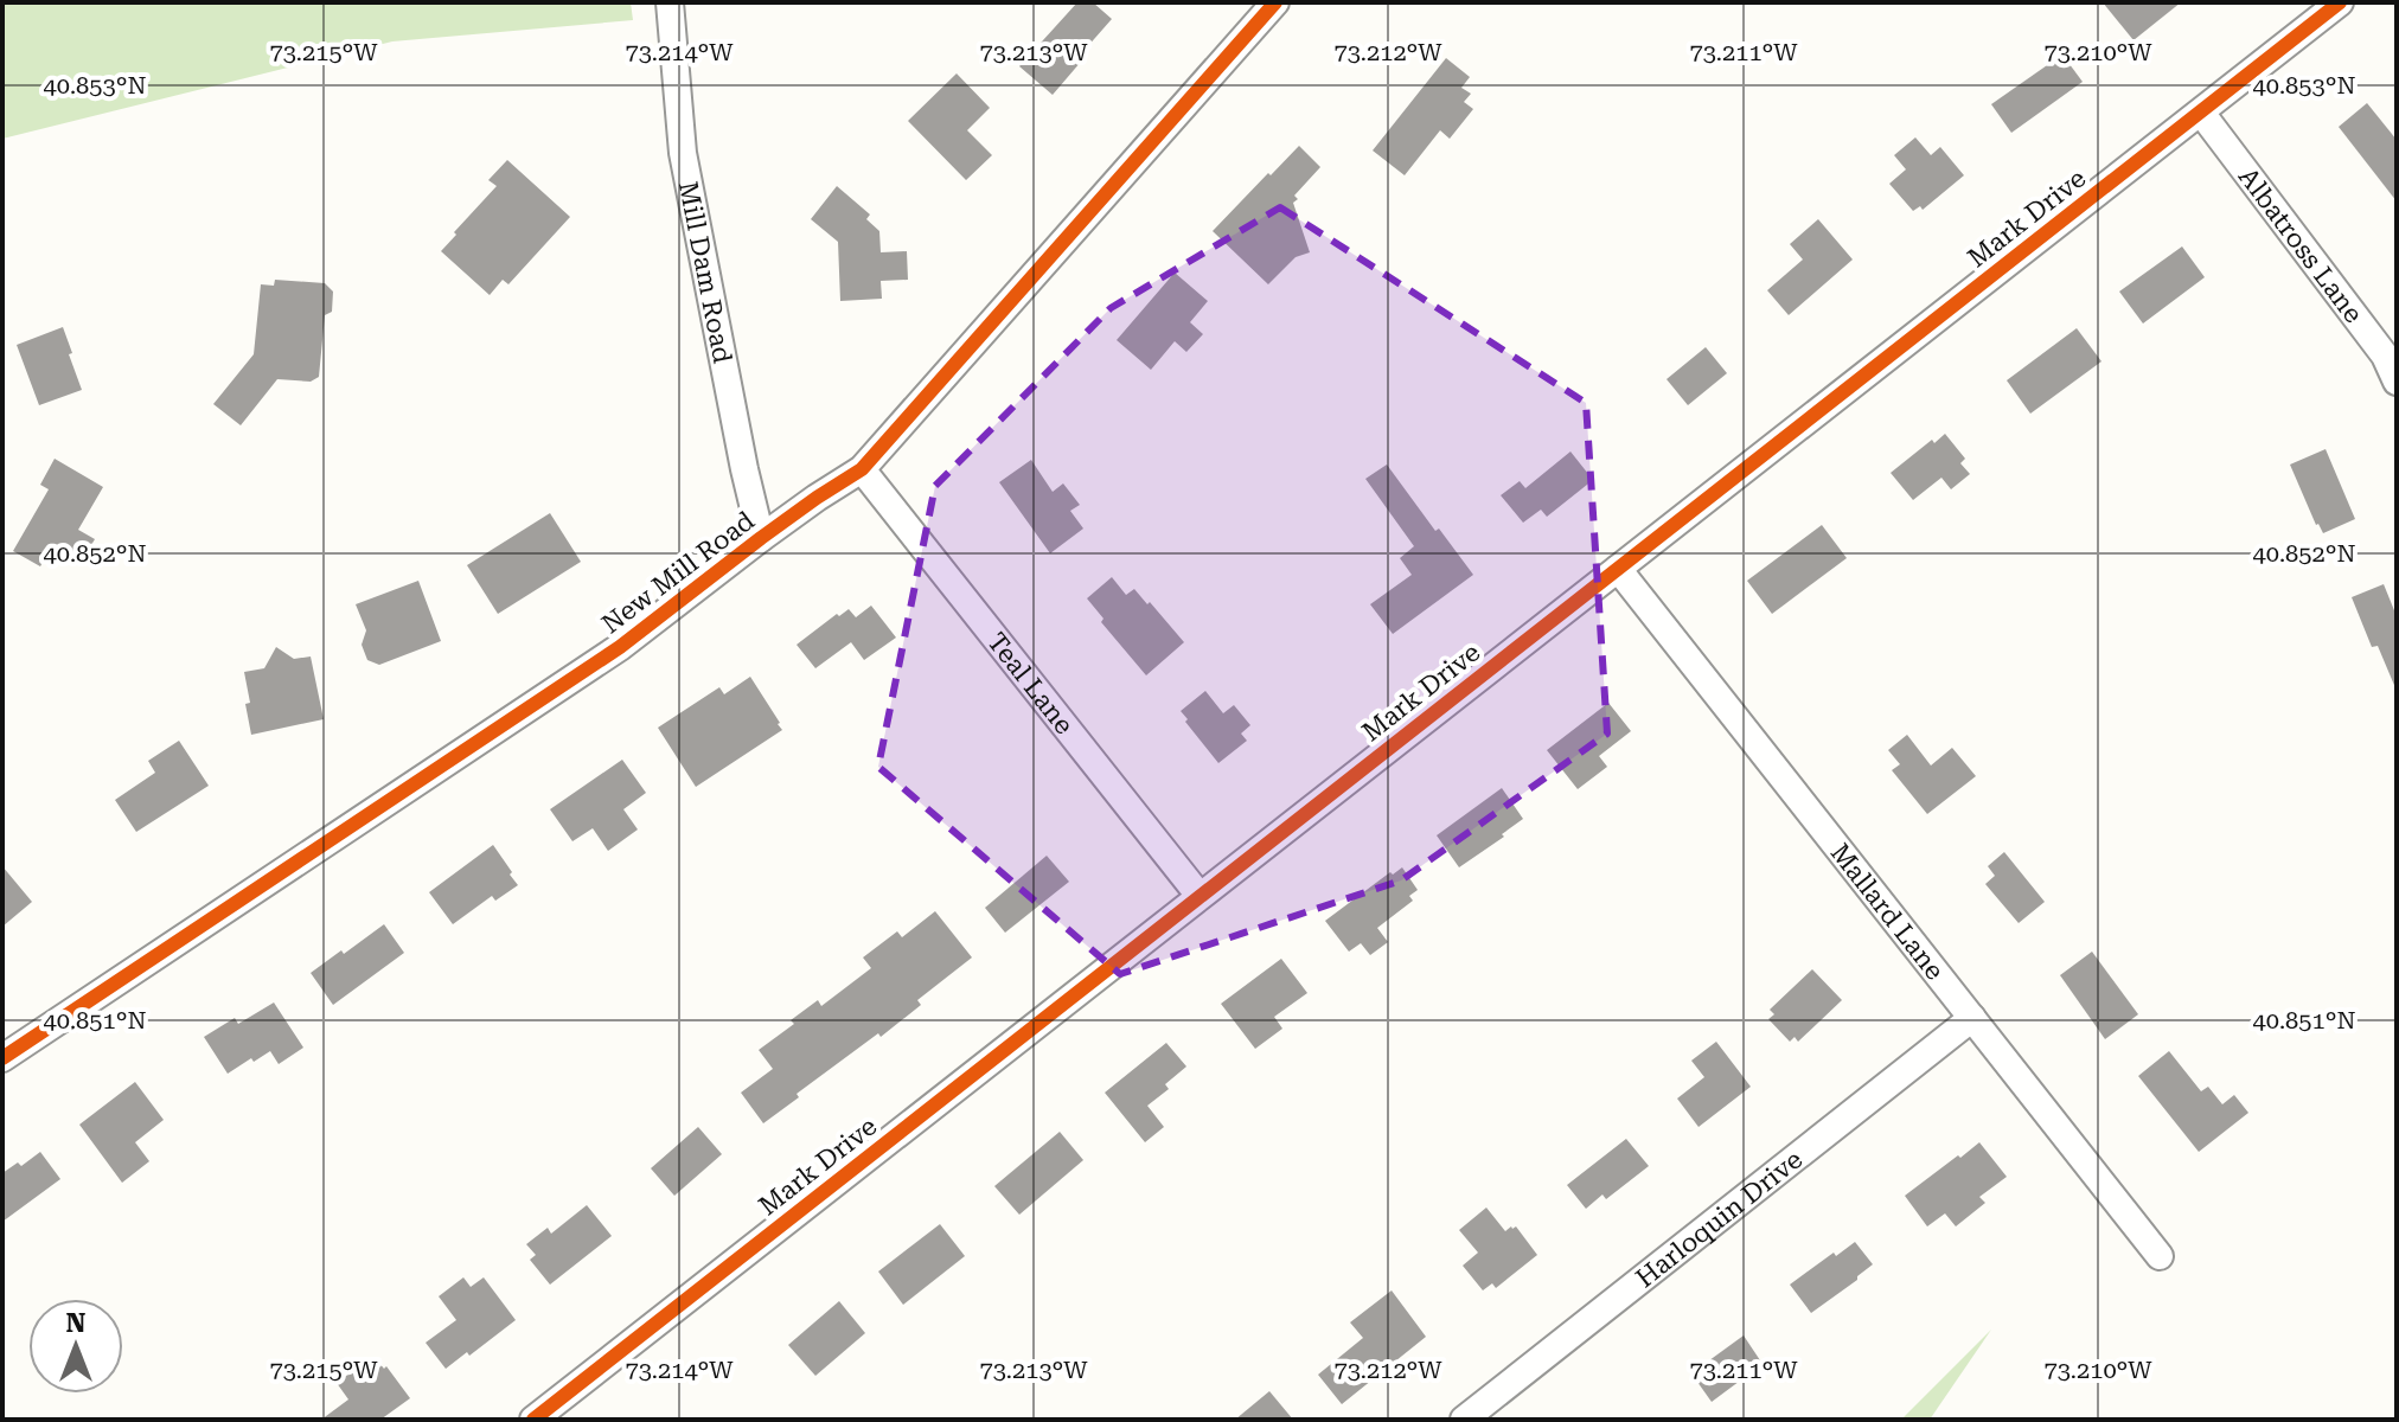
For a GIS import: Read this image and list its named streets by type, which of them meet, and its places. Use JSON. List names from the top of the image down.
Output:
{
  "streets": {
    "street": [
      "Mark Drive",
      "Albatross Lane",
      "Mill Dam Road",
      "New Mill Road",
      "Teal Lane",
      "Mallard Lane",
      "Harloquin Drive"
    ]
  },
  "crossings": [
    ["Mark Drive", "Albatross Lane"],
    ["Mark Drive", "Teal Lane"],
    ["Mark Drive", "Mallard Lane"],
    ["Mill Dam Road", "New Mill Road"],
    ["New Mill Road", "Teal Lane"],
    ["Mallard Lane", "Harloquin Drive"]
  ],
  "north": "top",
  "coordinates": [
    "73.215°W",
    "73.214°W",
    "73.213°W",
    "73.212°W",
    "73.211°W",
    "73.210°W",
    "40.853°N",
    "40.852°N",
    "40.851°N"
  ]
}
